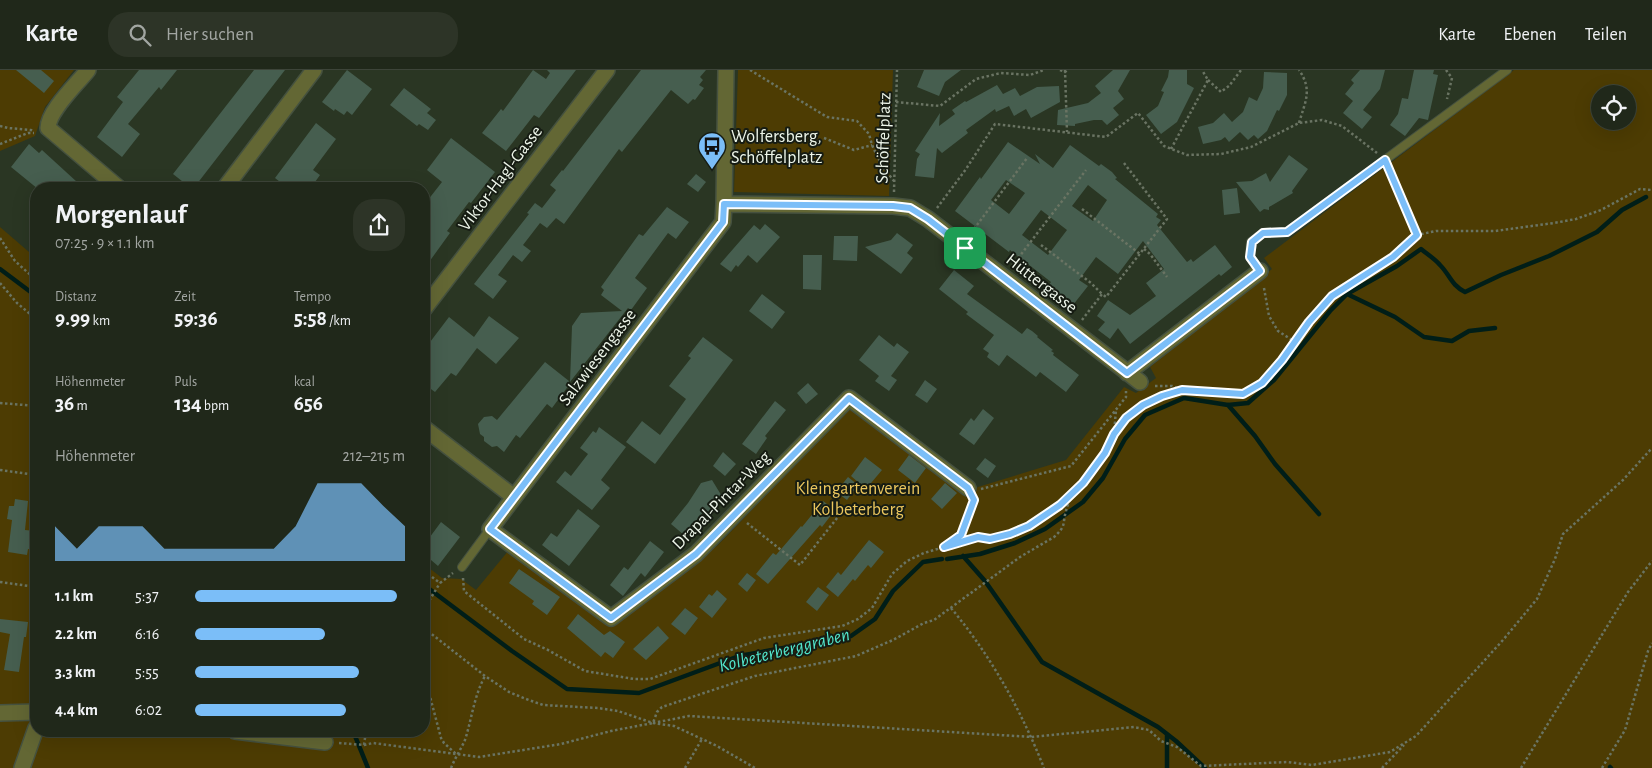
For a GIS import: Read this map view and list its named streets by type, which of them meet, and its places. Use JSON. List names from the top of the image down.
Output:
{
  "streets": {
    "street": [
      "Viktor-Hagl-Gasse",
      "Hüttergasse",
      "Salzwiesengasse",
      "Drapal-Pintar-Weg"
    ],
    "path": ["Schöffelplatz"]
  },
  "crossings": [
    ["Schöffelplatz", "Hüttergasse"],
    ["Salzwiesengasse", "Drapal-Pintar-Weg"]
  ],
  "water": ["Kolbeterberggraben"],
  "parks": ["Kleingartenverein Kolbeterberg"],
  "places": {
    "bus stop": ["Wolfersberg, Schöffelplatz"]
  },
  "page": {
    "header": "Karte",
    "search": "Hier suchen",
    "nav": ["Karte", "Ebenen", "Teilen"],
    "heading": ["Morgenlauf", "07:25 · 9 × 1.1 km"],
    "stats": [
      ["Distanz", "9.99 km"],
      ["Zeit", "59:36"],
      ["Tempo", "5:58 /km"],
      ["Höhenmeter", "36 m"],
      ["Puls", "134 bpm"],
      ["kcal", "656"]
    ],
    "chart": ["Höhenmeter", "212–215 m"],
    "list": [
      {
        "name": "1.1 km",
        "note": "5:37"
      },
      {
        "name": "2.2 km",
        "note": "6:16"
      },
      {
        "name": "3.3 km",
        "note": "5:55"
      },
      {
        "name": "4.4 km",
        "note": "6:02"
      }
    ]
  }
}
